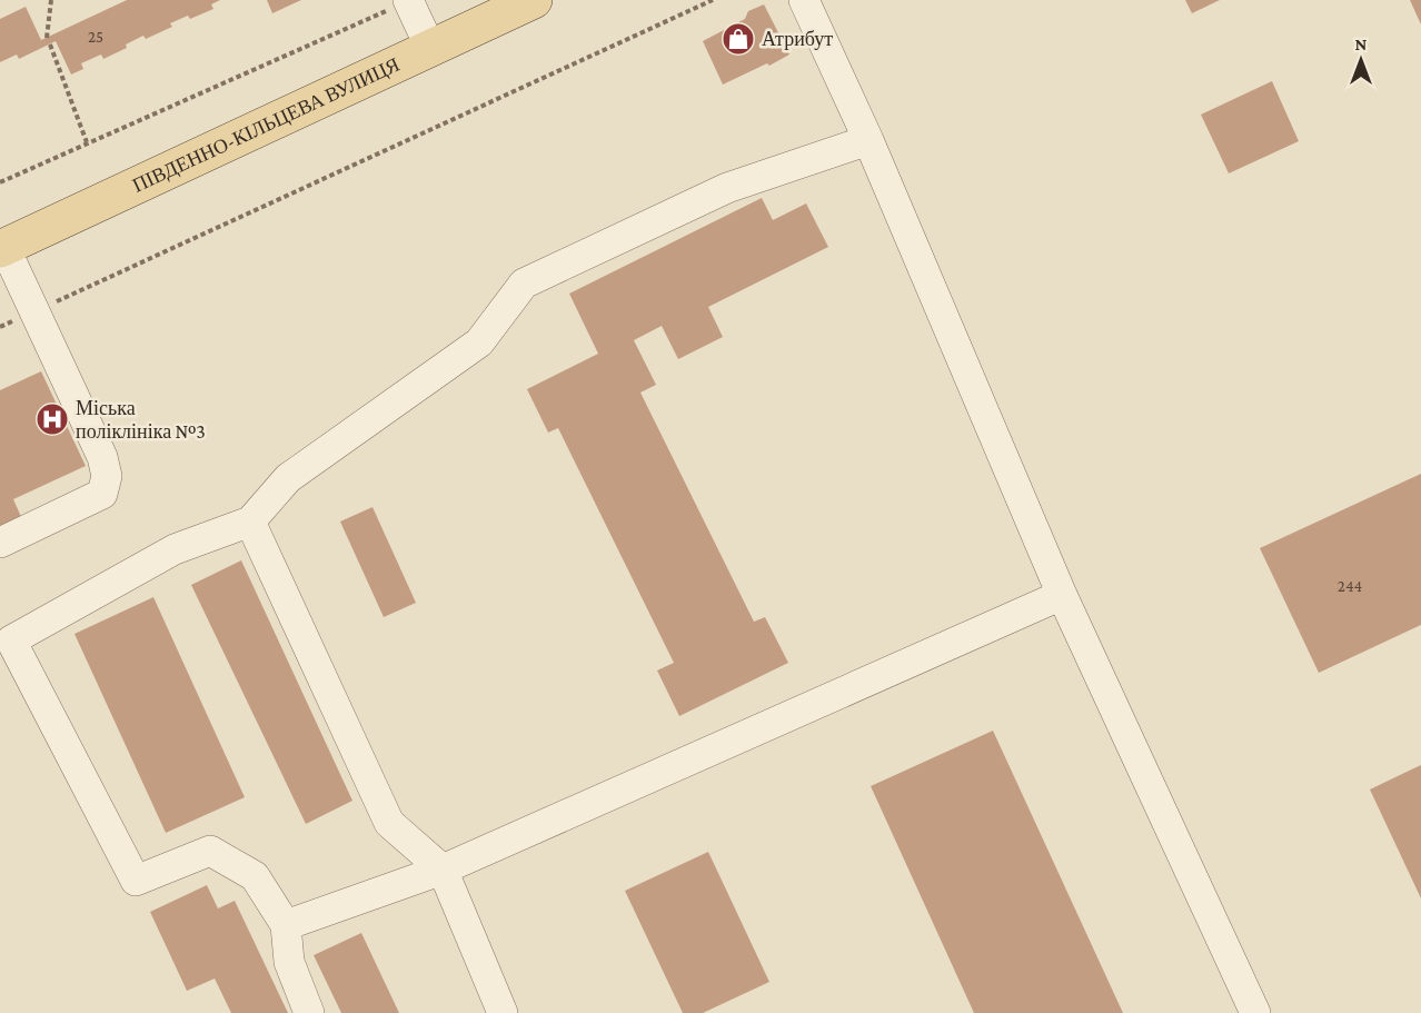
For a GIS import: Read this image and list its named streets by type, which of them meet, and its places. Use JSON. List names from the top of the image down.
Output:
{
  "streets": {
    "main road": ["ПІВДЕННО-КІЛЬЦЕВА ВУЛИЦЯ"]
  },
  "places": {
    "shop": ["Атрибут"],
    "hospital": ["Міська поліклініка №3"]
  },
  "house_numbers": ["25", "244"],
  "north": "top"
}
